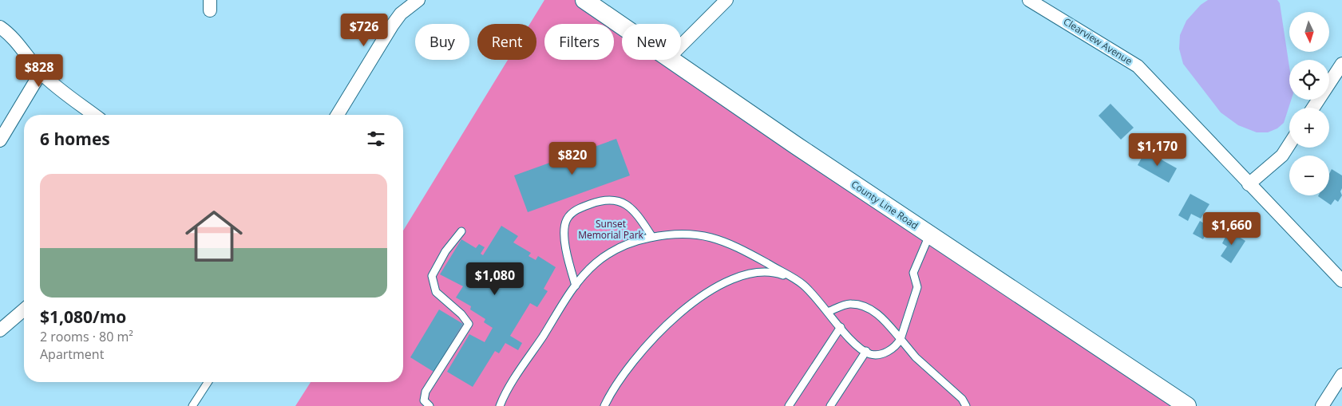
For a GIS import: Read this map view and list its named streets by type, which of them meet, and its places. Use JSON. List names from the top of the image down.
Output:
{
  "streets": {
    "main road": ["County Line Road"],
    "street": ["Clearview Avenue"]
  },
  "parks": ["Sunset Memorial Park"],
  "north": "bottom",
  "page": {
    "map_buttons": ["+", "−"],
    "price": [
      "$726",
      "$828",
      "$1,170",
      "$820",
      "$1,660",
      "$1,080"
    ],
    "chip": [
      "Buy",
      "Rent",
      "Filters",
      "New"
    ],
    "heading": "6 homes",
    "list": [
      {
        "name": "$1,080/mo",
        "note": "2 rooms · 80 m² · Apartment"
      }
    ]
  }
}
